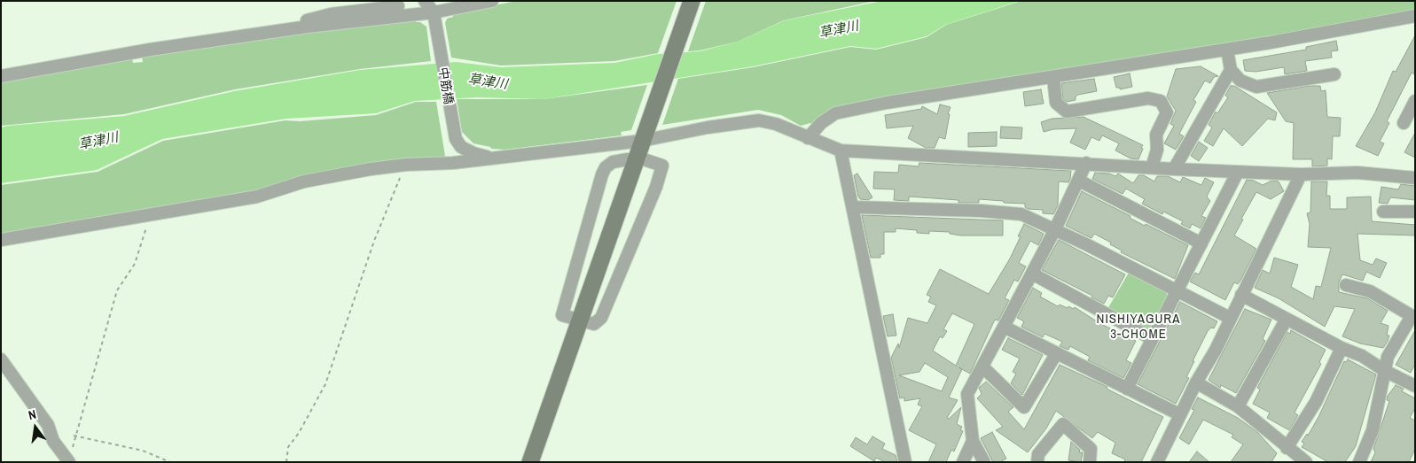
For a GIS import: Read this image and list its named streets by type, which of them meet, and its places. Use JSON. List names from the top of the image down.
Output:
{
  "streets": {
    "street": ["中筋橋"]
  },
  "districts": ["NISHIYAGURA 3-CHOME"],
  "water": ["草津川"],
  "north": "top"
}
